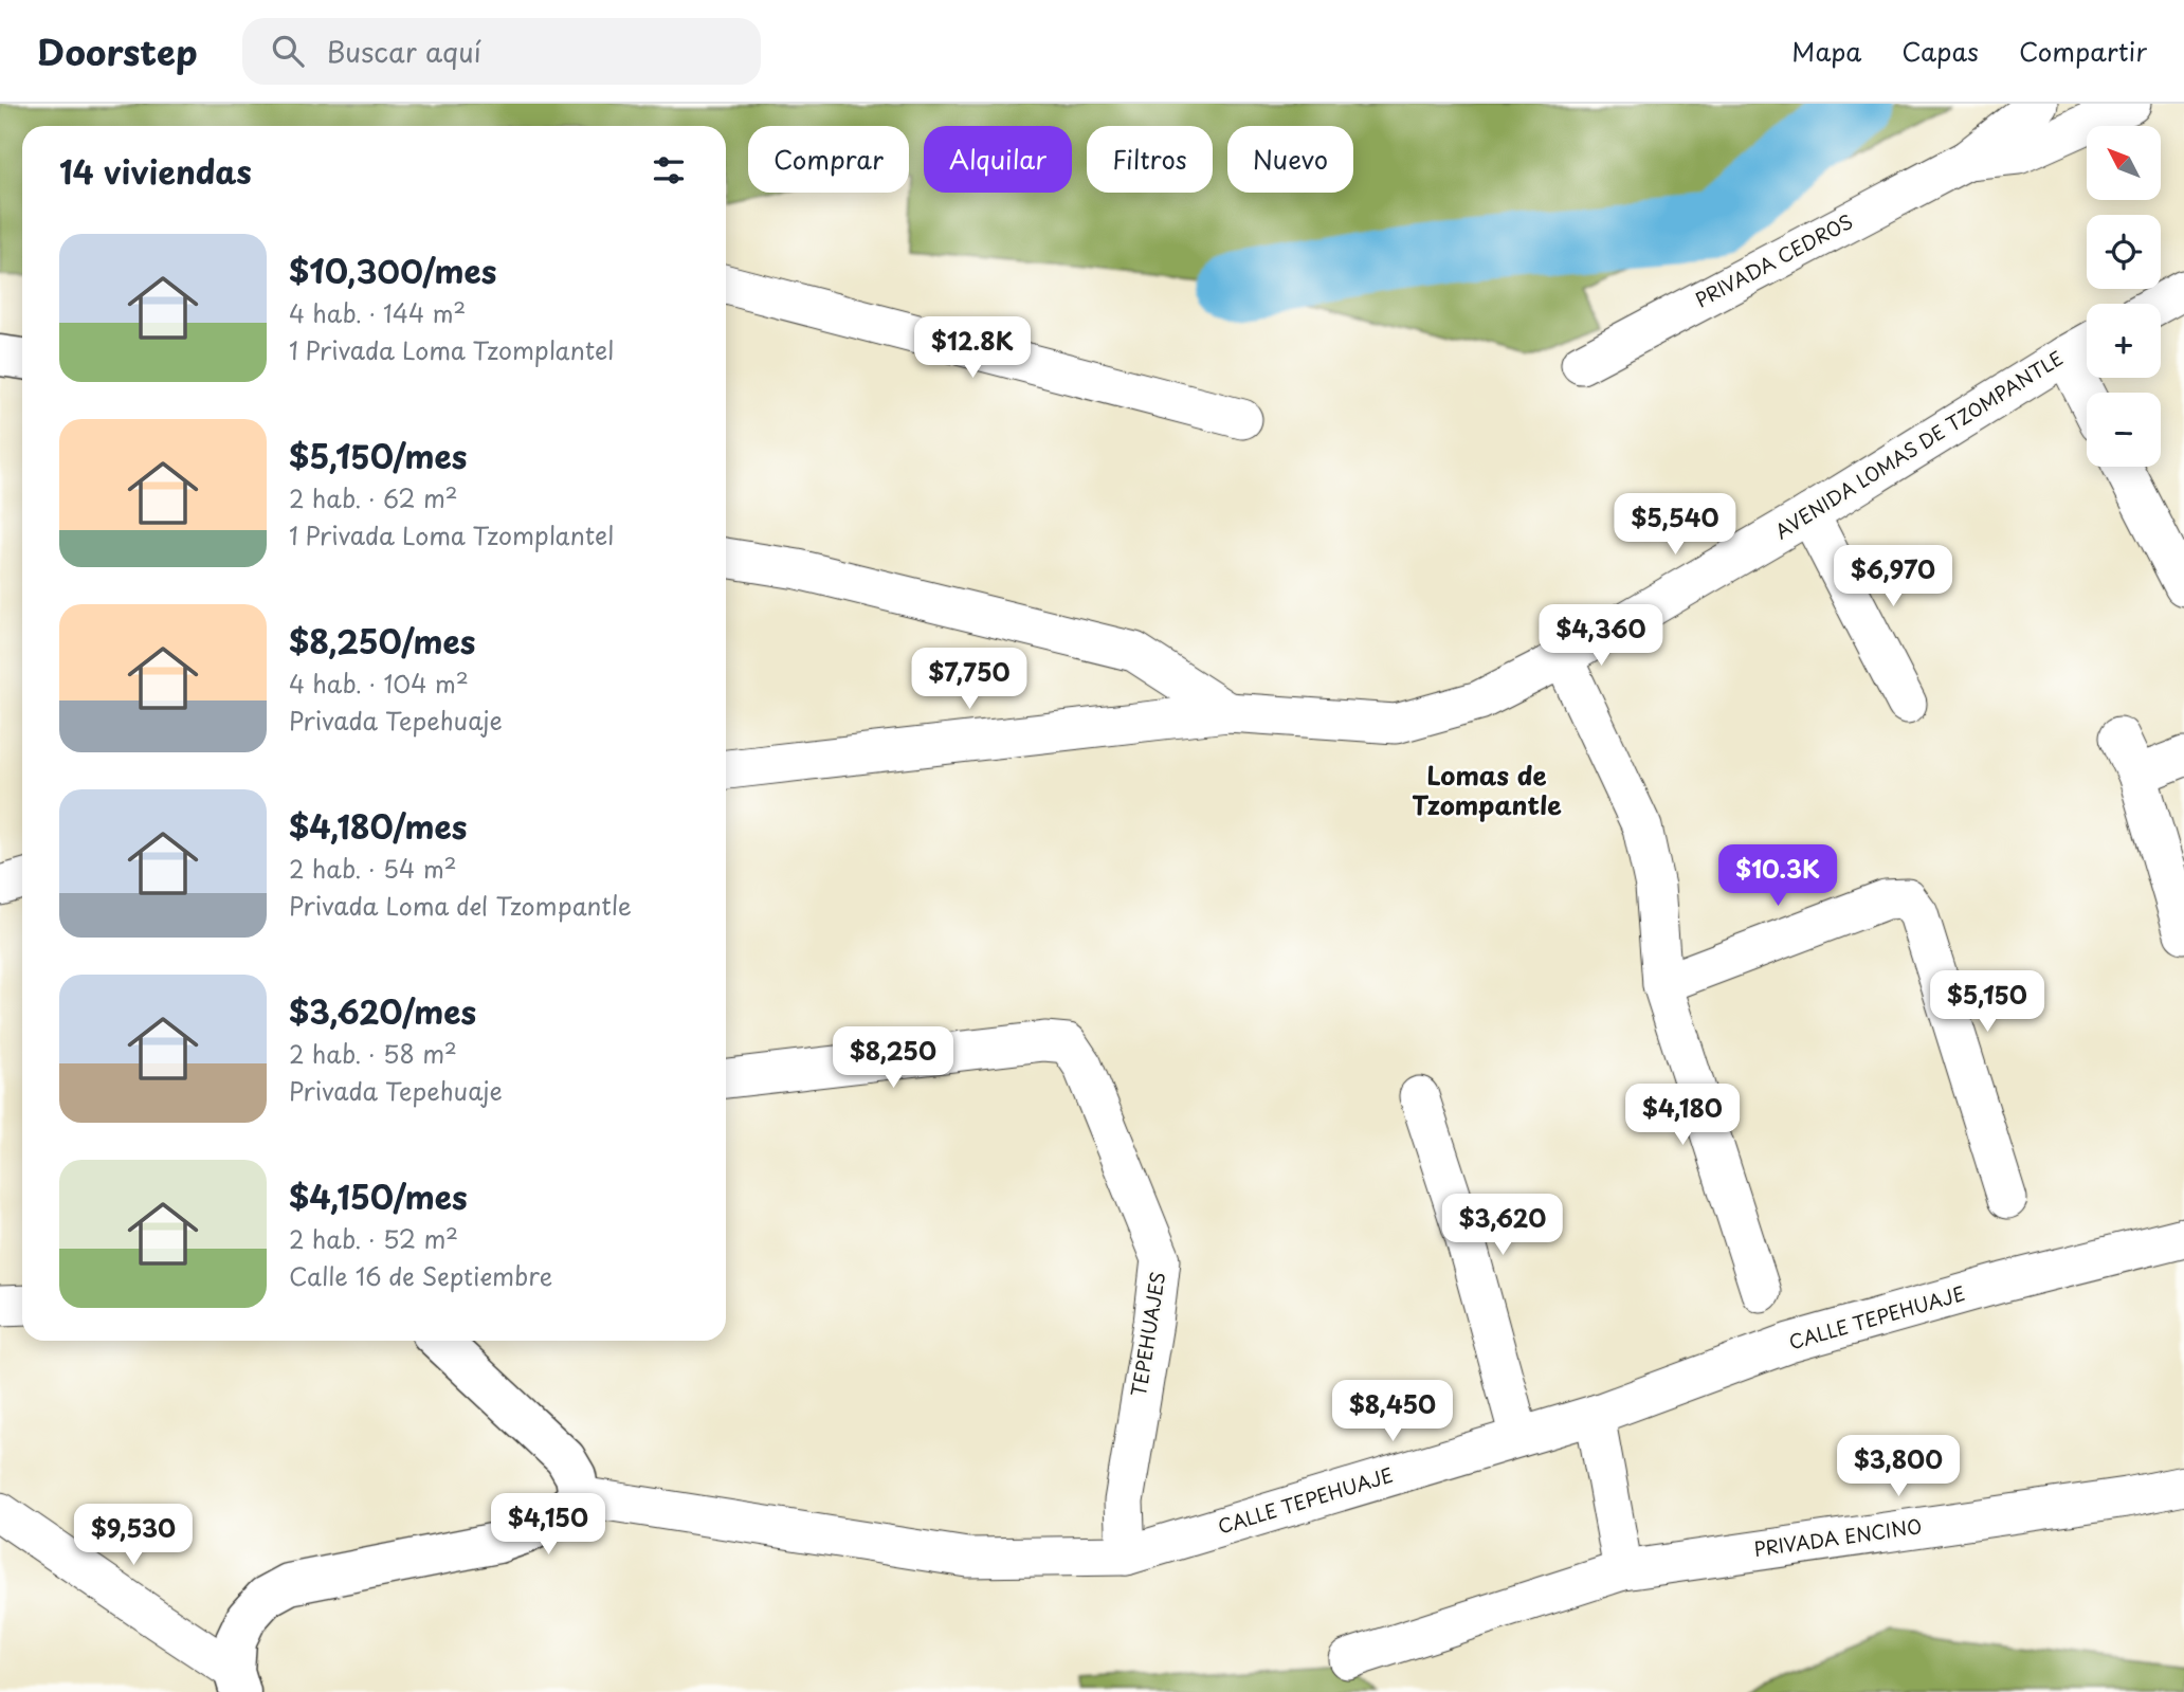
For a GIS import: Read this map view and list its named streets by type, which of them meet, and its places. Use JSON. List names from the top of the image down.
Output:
{
  "streets": {
    "street": [
      "PRIVADA CEDROS",
      "AVENIDA LOMAS DE TZOMPANTLE",
      "CALLE TEPEHUAJE",
      "TEPEHUAJES",
      "PRIVADA ENCINO"
    ]
  },
  "crossings": [
    ["CALLE TEPEHUAJE", "TEPEHUAJES"]
  ],
  "districts": ["Lomas de Tzompantle"],
  "north": "top left",
  "page": {
    "header": "Doorstep",
    "search": "Buscar aquí",
    "nav": ["Mapa", "Capas", "Compartir"],
    "map_buttons": ["+", "−"],
    "chip": [
      "Comprar",
      "Alquilar",
      "Filtros",
      "Nuevo"
    ],
    "heading": "14 viviendas",
    "list": [
      {
        "name": "$10,300/mes",
        "note": "4 hab. · 144 m² · 1 Privada Loma Tzomplantel"
      },
      {
        "name": "$5,150/mes",
        "note": "2 hab. · 62 m² · 1 Privada Loma Tzomplantel"
      },
      {
        "name": "$8,250/mes",
        "note": "4 hab. · 104 m² · Privada Tepehuaje"
      },
      {
        "name": "$4,180/mes",
        "note": "2 hab. · 54 m² · Privada Loma del Tzompantle"
      },
      {
        "name": "$3,620/mes",
        "note": "2 hab. · 58 m² · Privada Tepehuaje"
      },
      {
        "name": "$4,150/mes",
        "note": "2 hab. · 52 m² · Calle 16 de Septiembre"
      }
    ],
    "price": [
      "$12.8K",
      "$5,540",
      "$6,970",
      "$4,360",
      "$7,750",
      "$10.3K",
      "$5,150",
      "$8,250",
      "$4,180",
      "$3,620",
      "$8,450",
      "$3,800",
      "$4,150",
      "$9,530"
    ]
  }
}
